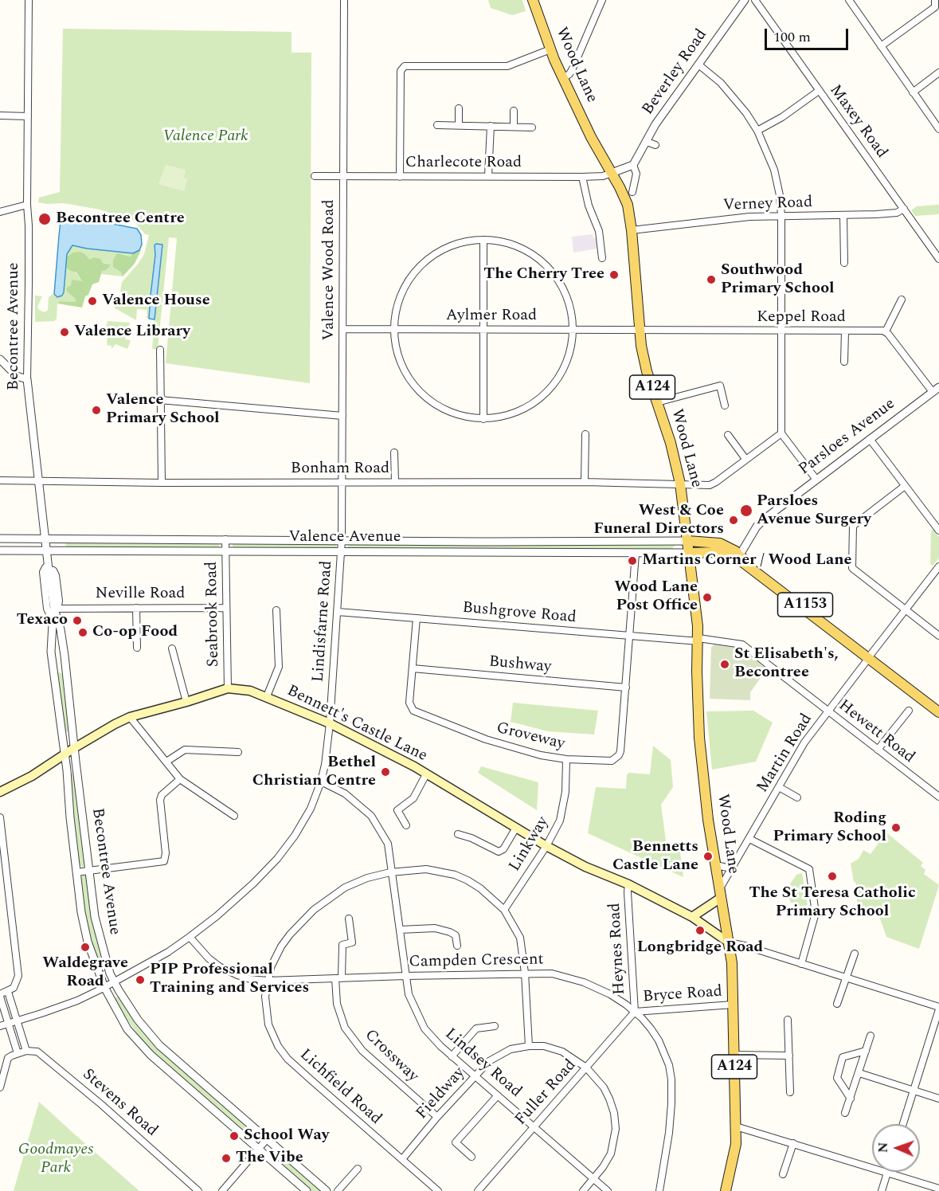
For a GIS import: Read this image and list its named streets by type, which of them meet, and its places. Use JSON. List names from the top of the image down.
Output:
{
  "streets": {
    "main road": [
      "Wood Lane",
      "A124",
      "A1153",
      "Bennett's Castle Lane"
    ],
    "street": [
      "Beverley Road",
      "Maxey Road",
      "Charlecote Road",
      "Verney Road",
      "Valence Wood Road",
      "Aylmer Road",
      "Keppel Road",
      "Becontree Avenue",
      "Parsloes Avenue",
      "Bonham Road",
      "Valence Avenue",
      "Neville Road",
      "Bushgrove Road",
      "Seabrook Road",
      "Lindisfarne Road",
      "Bushway",
      "Hewett Road",
      "Groveway",
      "Martin Road",
      "Linkway",
      "Heynes Road",
      "Campden Crescent",
      "Bryce Road",
      "Crossway",
      "Lindsey Road",
      "Lichfield Road",
      "Fuller Road",
      "Fieldway",
      "Stevens Road"
    ]
  },
  "crossings": [
    ["Wood Lane", "Charlecote Road"],
    ["Wood Lane", "Verney Road"],
    ["Wood Lane", "Aylmer Road"],
    ["Wood Lane", "Keppel Road"],
    ["Wood Lane", "A124"],
    ["Wood Lane", "Bonham Road"],
    ["Wood Lane", "Valence Avenue"],
    ["Wood Lane", "A1153"],
    ["Wood Lane", "Bushgrove Road"],
    ["Wood Lane", "Hewett Road"],
    ["Wood Lane", "Martin Road"],
    ["Maxey Road", "Verney Road"],
    ["Charlecote Road", "Valence Wood Road"],
    ["Valence Wood Road", "Aylmer Road"],
    ["Valence Wood Road", "Bonham Road"],
    ["Valence Wood Road", "Valence Avenue"],
    ["Valence Wood Road", "Lindisfarne Road"],
    ["Aylmer Road", "Keppel Road"],
    ["Becontree Avenue", "Bonham Road"],
    ["Becontree Avenue", "Valence Avenue"],
    ["Becontree Avenue", "Neville Road"],
    ["Becontree Avenue", "Lindisfarne Road"],
    ["Becontree Avenue", "Bennett's Castle Lane"],
    ["A124", "Bennett's Castle Lane"],
    ["A124", "Martin Road"],
    ["A124", "Bryce Road"],
    ["Parsloes Avenue", "A1153"],
    ["Valence Avenue", "A1153"],
    ["Valence Avenue", "Seabrook Road"],
    ["Valence Avenue", "Lindisfarne Road"],
    ["Valence Avenue", "Groveway"],
    ["Neville Road", "Seabrook Road"],
    ["A1153", "Martin Road"],
    ["Bushgrove Road", "Lindisfarne Road"],
    ["Bushgrove Road", "Hewett Road"],
    ["Bushgrove Road", "Groveway"],
    ["Seabrook Road", "Bennett's Castle Lane"],
    ["Lindisfarne Road", "Bennett's Castle Lane"],
    ["Lindisfarne Road", "Campden Crescent"],
    ["Lindisfarne Road", "Lindsey Road"],
    ["Bushway", "Groveway"],
    ["Bennett's Castle Lane", "Linkway"],
    ["Bennett's Castle Lane", "Heynes Road"],
    ["Hewett Road", "Martin Road"],
    ["Groveway", "Linkway"],
    ["Linkway", "Lichfield Road"],
    ["Heynes Road", "Campden Crescent"],
    ["Heynes Road", "Bryce Road"],
    ["Heynes Road", "Fuller Road"],
    ["Campden Crescent", "Bryce Road"],
    ["Campden Crescent", "Crossway"],
    ["Campden Crescent", "Lindsey Road"],
    ["Campden Crescent", "Lichfield Road"],
    ["Campden Crescent", "Fuller Road"],
    ["Bryce Road", "Fuller Road"],
    ["Crossway", "Fieldway"],
    ["Lindsey Road", "Lichfield Road"],
    ["Lindsey Road", "Fuller Road"],
    ["Lindsey Road", "Fieldway"],
    ["Lichfield Road", "Fieldway"],
    ["Fuller Road", "Fieldway"]
  ],
  "parks": ["Valence Park", "Goodmayes Park"],
  "places": [
    "Becontree Centre",
    "The Cherry Tree",
    "Southwood Primary School",
    "Valence House",
    "Valence Library",
    "Valence Primary School",
    "Parsloes Avenue Surgery",
    "West & Coe Funeral Directors",
    "Martins Corner / Wood Lane",
    "Wood Lane Post Office",
    "Texaco",
    "Co-op Food",
    "St Elisabeth's, Becontree",
    "Bethel Christian Centre",
    "Roding Primary School",
    "Bennetts Castle Lane",
    "The St Teresa Catholic Primary School",
    "Longbridge Road",
    "Waldegrave Road",
    "PIP Professional Training and Services",
    "School Way",
    "The Vibe"
  ],
  "scale_bar": "100 m",
  "north": "left"
}
